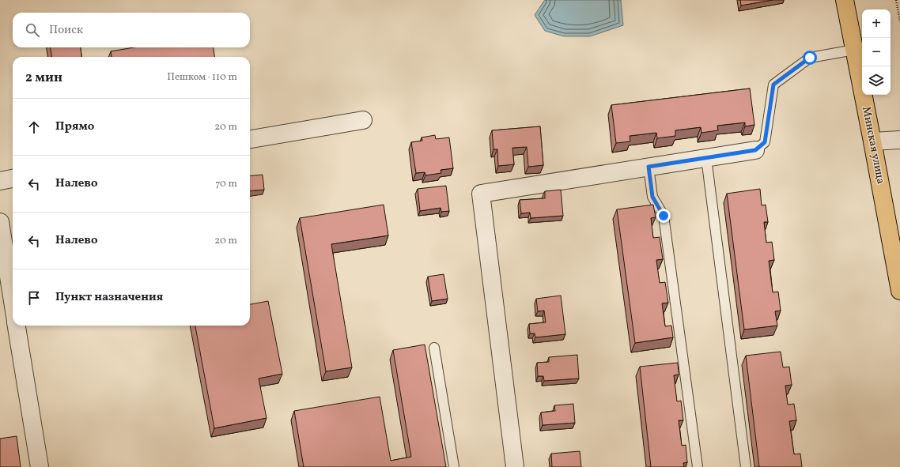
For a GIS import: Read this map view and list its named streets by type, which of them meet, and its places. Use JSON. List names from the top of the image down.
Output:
{
  "streets": {
    "main road": ["Минская улица"]
  },
  "page": {
    "map_buttons": ["+", "−"],
    "search": "Поиск",
    "heading": ["2 мин", "Пешком · 110 m"],
    "list": [
      ["Прямо", "20 m"],
      ["Налево", "70 m"],
      ["Налево", "20 m"],
      "Пункт назначения"
    ]
  }
}
